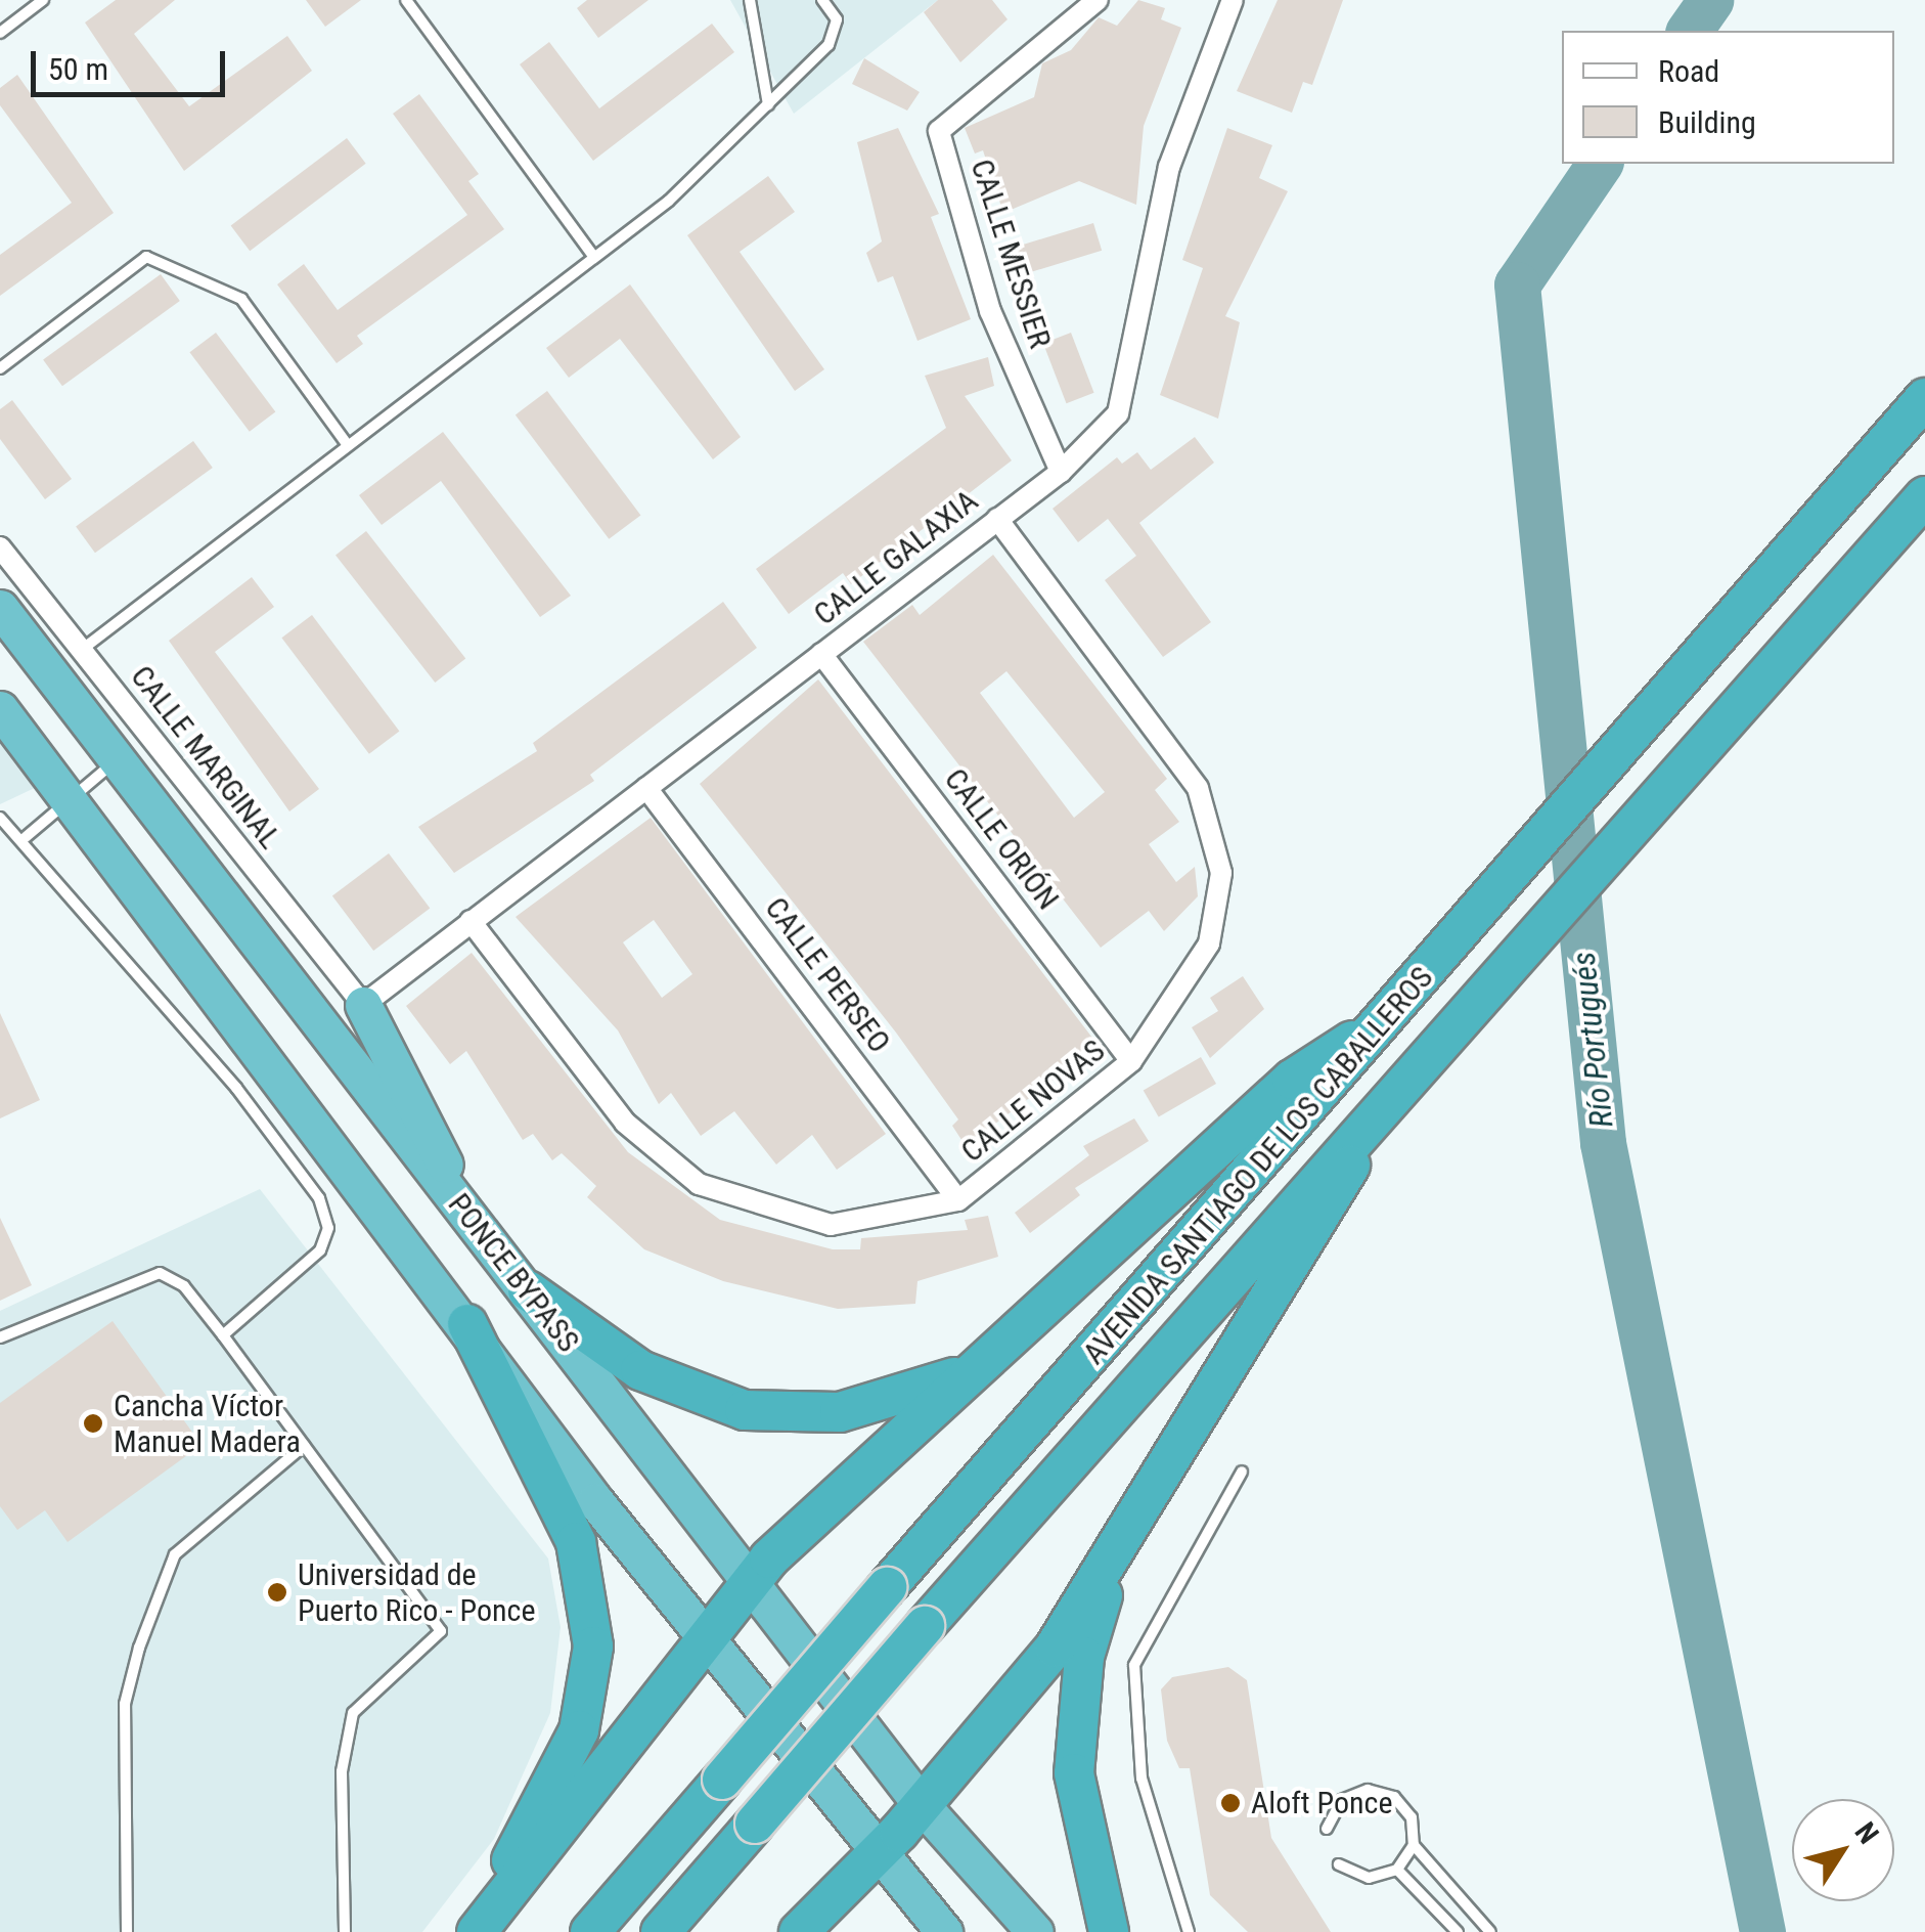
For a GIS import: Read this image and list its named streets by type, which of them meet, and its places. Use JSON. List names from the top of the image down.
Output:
{
  "streets": {
    "highway": ["AVENIDA SANTIAGO DE LOS CABALLEROS", "PONCE BYPASS"],
    "street": [
      "CALLE MESSIER",
      "CALLE GALAXIA",
      "CALLE MARGINAL",
      "CALLE ORIÓN",
      "CALLE PERSEO",
      "CALLE NOVAS"
    ]
  },
  "crossings": [
    ["CALLE MESSIER", "CALLE GALAXIA"],
    ["CALLE GALAXIA", "CALLE MARGINAL"],
    ["CALLE GALAXIA", "CALLE ORIÓN"],
    ["CALLE GALAXIA", "CALLE PERSEO"],
    ["CALLE GALAXIA", "CALLE NOVAS"],
    ["CALLE ORIÓN", "CALLE NOVAS"],
    ["CALLE PERSEO", "CALLE NOVAS"]
  ],
  "water": ["Río Portugués"],
  "places": ["Cancha Víctor Manuel Madera", "Universidad de Puerto Rico - Ponce", "Aloft Ponce"],
  "legend": ["Road", "Building"],
  "scale_bar": "50 m",
  "north": "top right"
}
